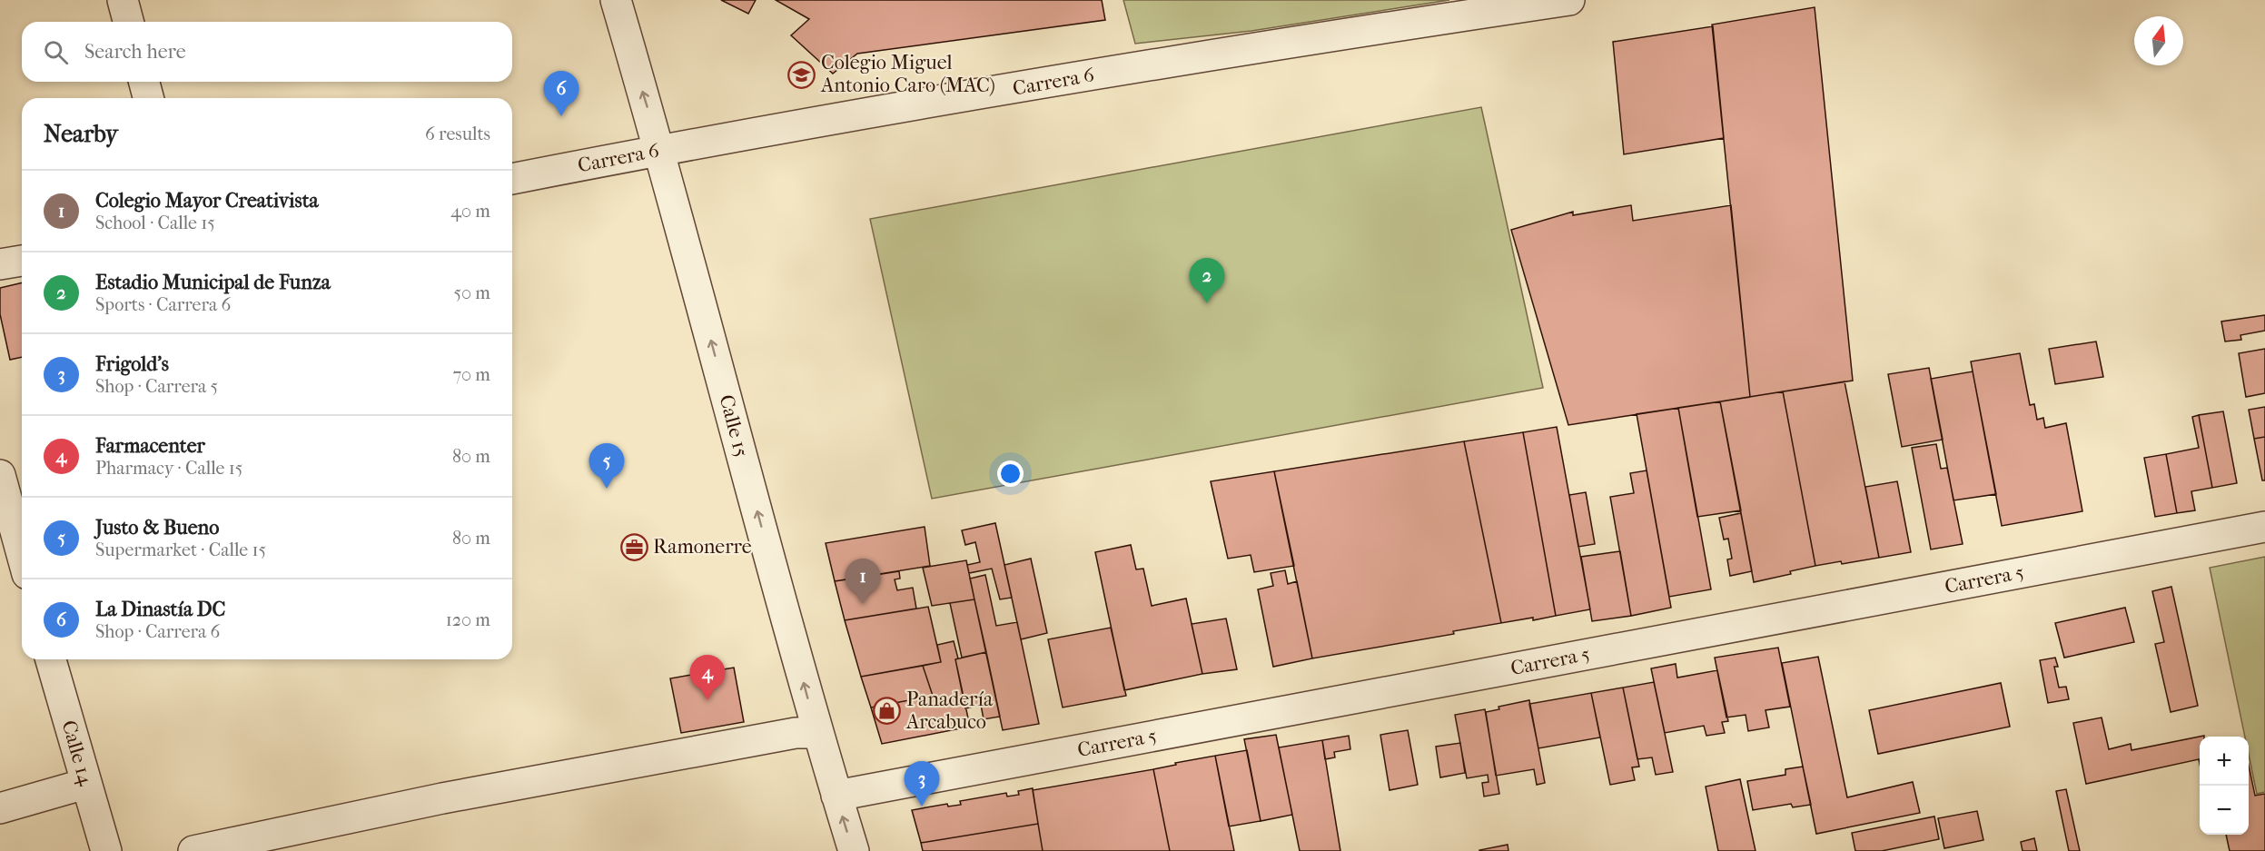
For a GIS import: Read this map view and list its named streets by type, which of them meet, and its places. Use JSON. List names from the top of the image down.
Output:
{
  "streets": {
    "street": [
      "Carrera 6",
      "Calle 15",
      "Carrera 5",
      "Calle 14"
    ]
  },
  "crossings": [
    ["Carrera 6", "Calle 15"],
    ["Calle 15", "Carrera 5"]
  ],
  "one_way": ["Calle 15"],
  "places": {
    "school or university": ["Colegio Miguel Antonio Caro (MAC)"],
    "office": ["Ramonerre"],
    "shop": ["Panadería Arcabuco"]
  },
  "north": "top",
  "page": {
    "search": "Search here",
    "pins": [
      "6",
      "2",
      "5",
      "1",
      "4",
      "3"
    ],
    "heading": ["Nearby", "6 results"],
    "list": [
      {
        "mark": "1",
        "name": "Colegio Mayor Creativista",
        "note": "School · Calle 15",
        "value": "40 m"
      },
      {
        "mark": "2",
        "name": "Estadio Municipal de Funza",
        "note": "Sports · Carrera 6",
        "value": "50 m"
      },
      {
        "mark": "3",
        "name": "Frigold's",
        "note": "Shop · Carrera 5",
        "value": "70 m"
      },
      {
        "mark": "4",
        "name": "Farmacenter",
        "note": "Pharmacy · Calle 15",
        "value": "80 m"
      },
      {
        "mark": "5",
        "name": "Justo & Bueno",
        "note": "Supermarket · Calle 15",
        "value": "80 m"
      },
      {
        "mark": "6",
        "name": "La Dinastía DC",
        "note": "Shop · Carrera 6",
        "value": "120 m"
      }
    ],
    "map_buttons": ["+", "−"]
  }
}
